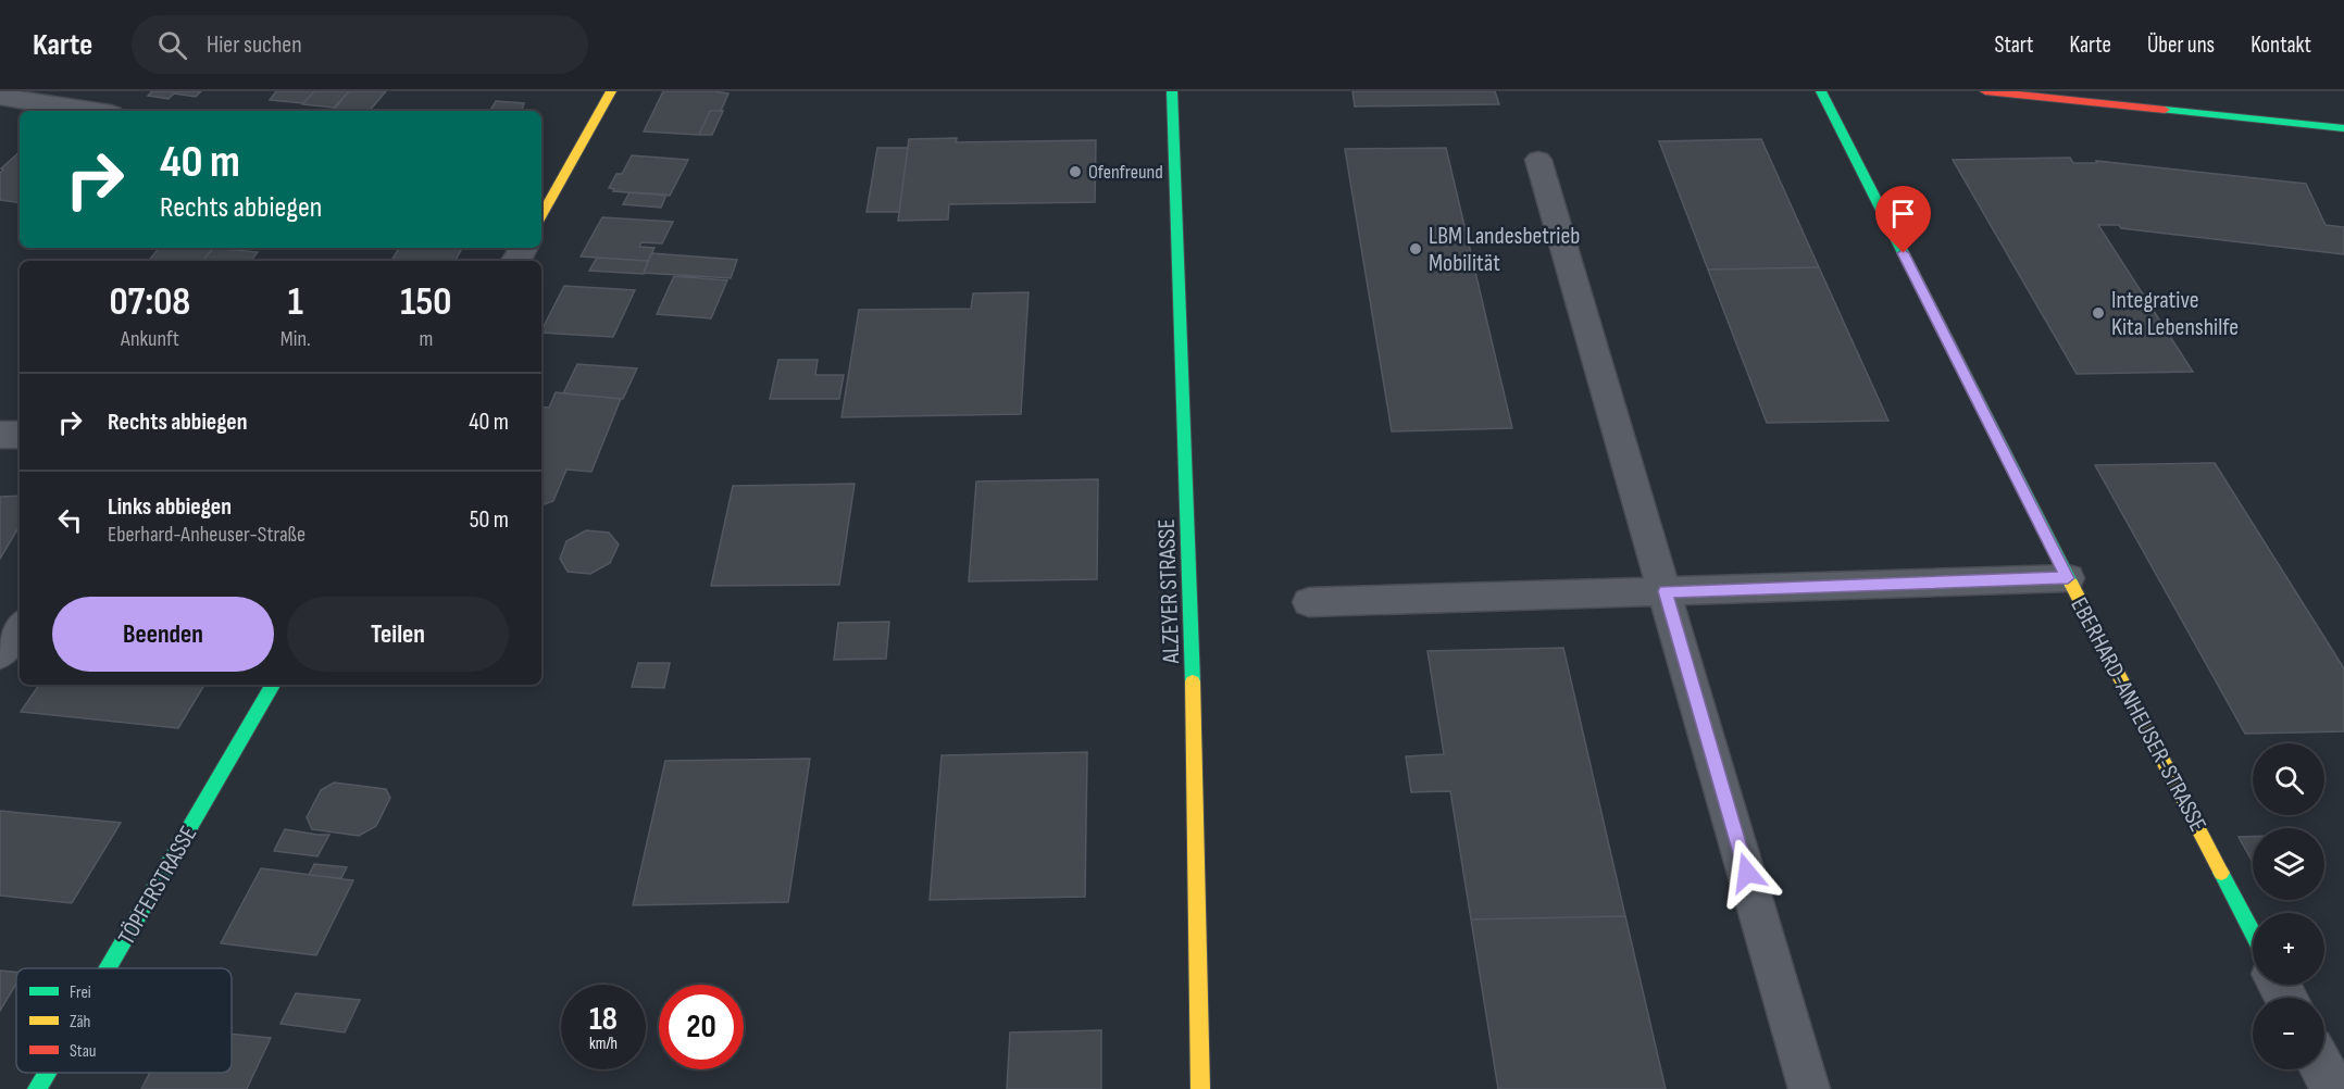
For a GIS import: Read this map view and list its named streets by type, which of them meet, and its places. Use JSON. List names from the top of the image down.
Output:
{
  "streets": {
    "street": ["ALZEYER STRASSE", "EBERHARD-ANHEUSER-STRASSE", "TÖPFERSTRASSE"]
  },
  "places": ["Ofenfreund", "LBM Landesbetrieb Mobilität", "Integrative Kita Lebenshilfe"],
  "legend": ["Frei", "Zäh", "Stau"],
  "page": {
    "header": "Karte",
    "search": "Hier suchen",
    "nav": [
      "Start",
      "Karte",
      "Über uns",
      "Kontakt"
    ],
    "turn": ["40 m", "Rechts abbiegen"],
    "eta": [
      "07:08",
      "Ankunft",
      "1",
      "Min.",
      "150",
      "m"
    ],
    "list": [
      {
        "name": "Rechts abbiegen",
        "value": "40 m"
      },
      {
        "name": "Links abbiegen",
        "note": "Eberhard-Anheuser-Straße",
        "value": "50 m"
      }
    ],
    "buttons": ["Beenden", "Teilen"],
    "map_buttons": ["+", "−"],
    "speed": "18 km/h",
    "limit": "20"
  }
}
